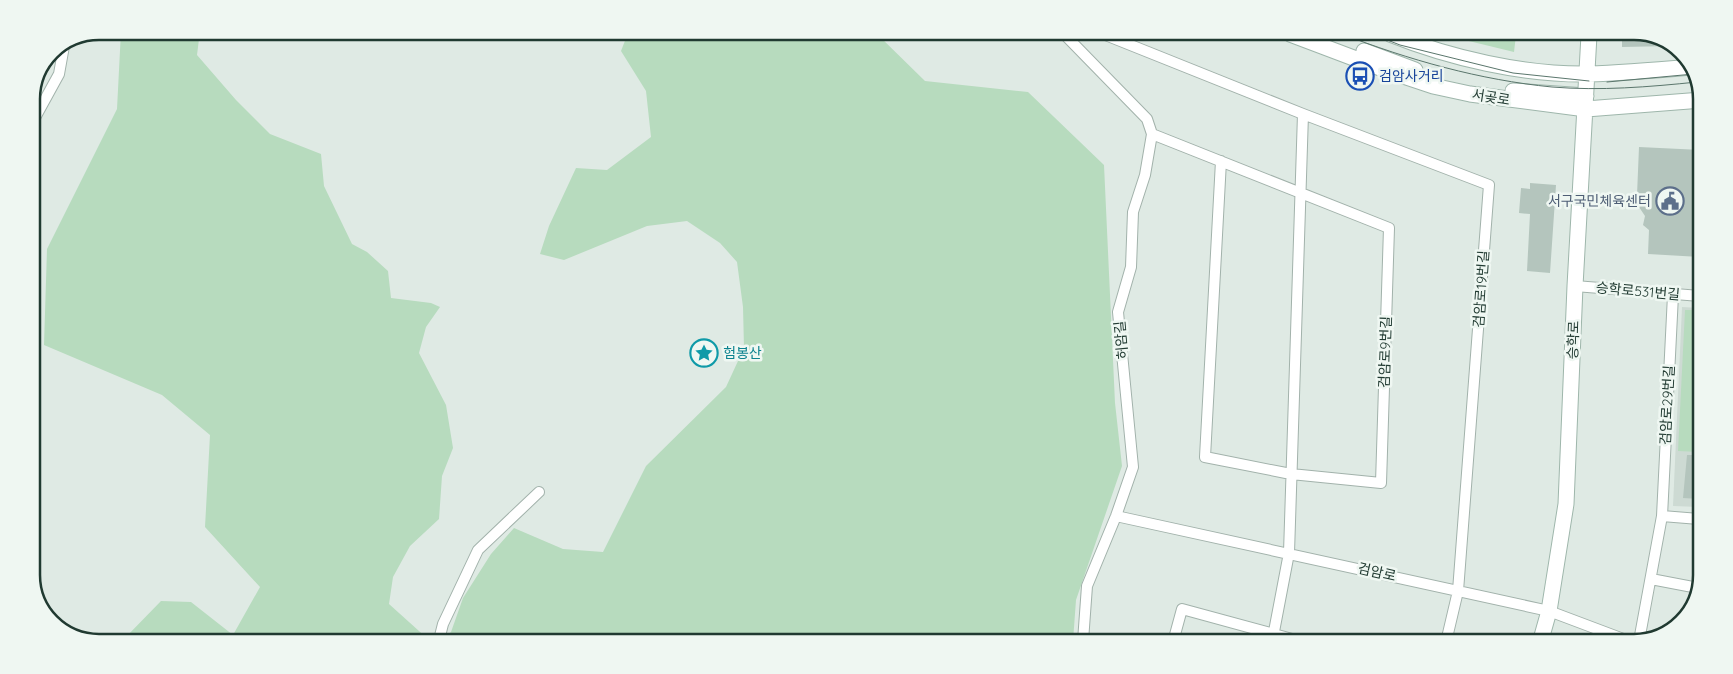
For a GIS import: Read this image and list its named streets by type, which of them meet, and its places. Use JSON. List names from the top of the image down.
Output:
{
  "streets": {
    "main road": ["서곶로", "승학로"],
    "street": [
      "검암로19번길",
      "승학로531번길",
      "허암길",
      "검암로9번길",
      "검암로29번길",
      "검암로"
    ]
  },
  "crossings": [
    ["서곶로", "승학로"],
    ["검암로19번길", "검암로"],
    ["승학로531번길", "승학로"],
    ["승학로531번길", "검암로29번길"],
    ["허암길", "검암로"],
    ["승학로", "검암로"]
  ],
  "places": {
    "bus stop": ["검암사거리"],
    "public building": ["서구국민체육센터"],
    "place": ["험봉산"]
  }
}
